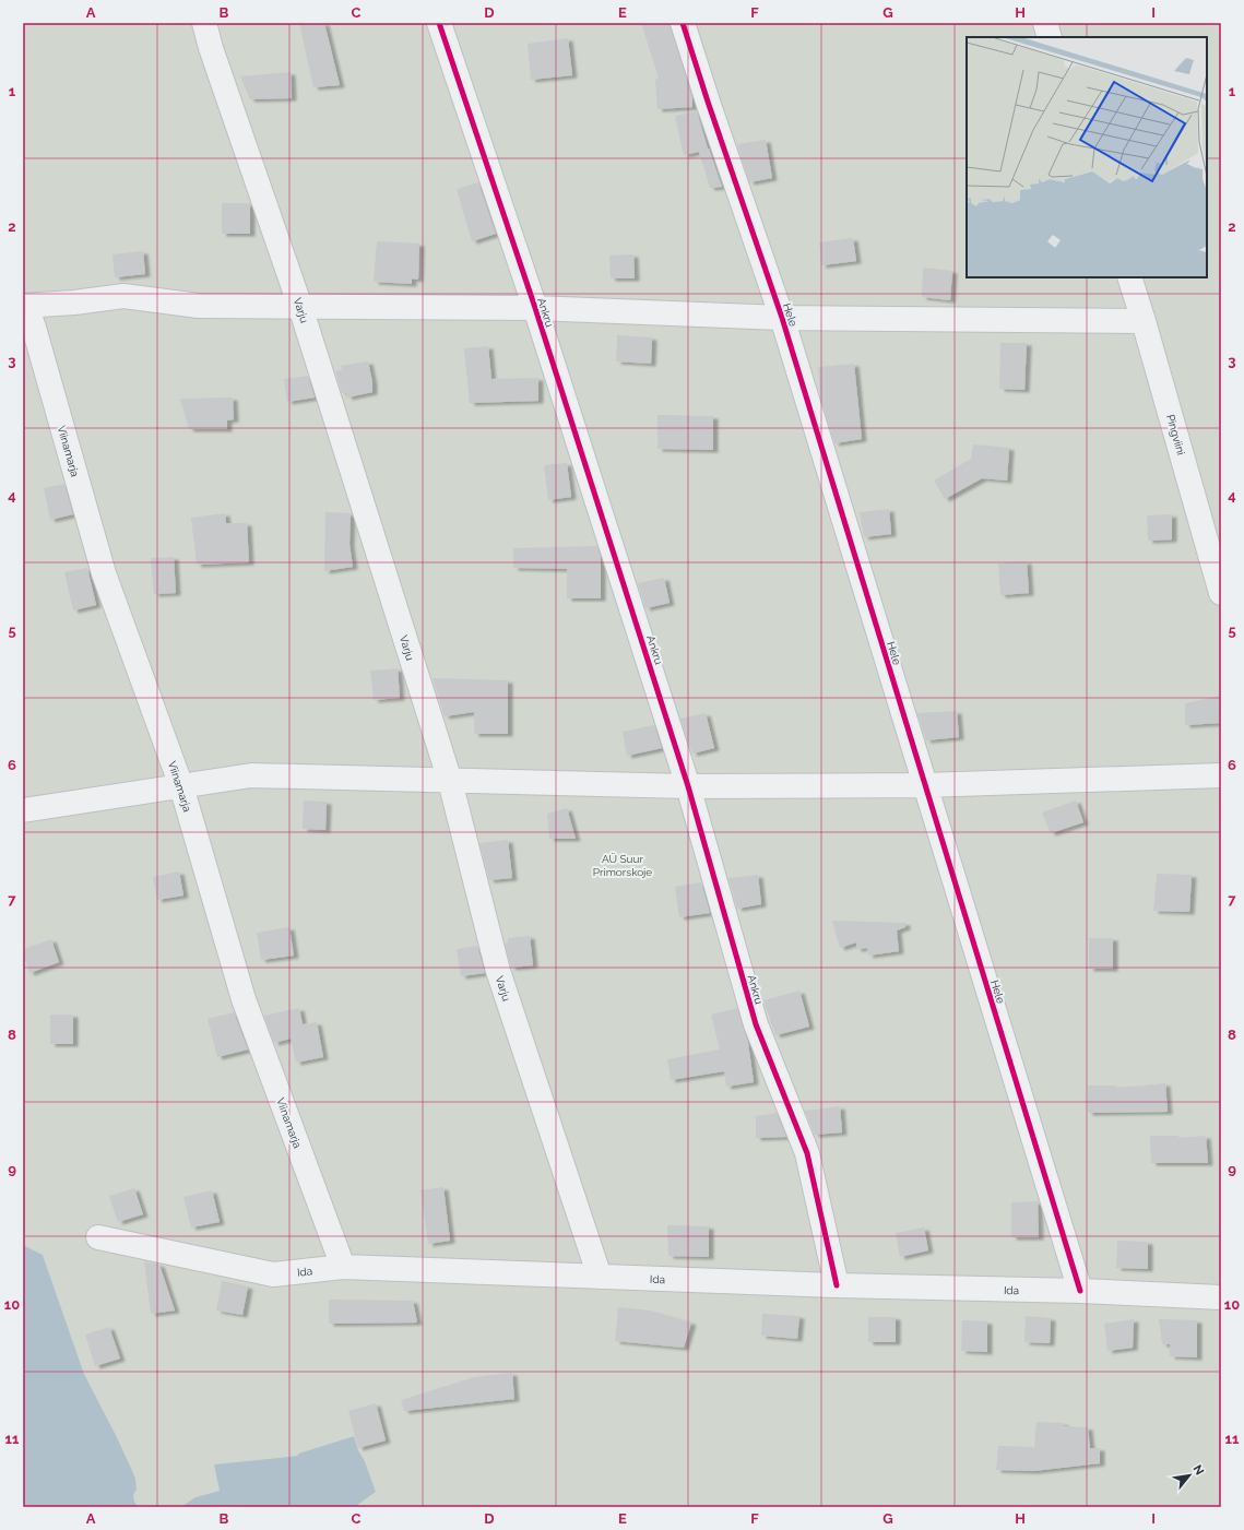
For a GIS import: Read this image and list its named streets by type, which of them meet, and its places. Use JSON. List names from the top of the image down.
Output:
{
  "streets": {
    "street": [
      "Varju",
      "Ankru",
      "Hele",
      "Pingviini",
      "Viinamarja",
      "Ida"
    ]
  },
  "crossings": [
    ["Varju", "Ida"],
    ["Ankru", "Ida"],
    ["Hele", "Ida"],
    ["Viinamarja", "Ida"]
  ],
  "parks": ["AÜ Suur Primorskoje"],
  "north": "top right",
  "grid": {
    "columns": [
      "A",
      "B",
      "C",
      "D",
      "E",
      "F",
      "G",
      "H",
      "I"
    ],
    "rows": [
      "1",
      "2",
      "3",
      "4",
      "5",
      "6",
      "7",
      "8",
      "9",
      "10",
      "11"
    ]
  }
}
